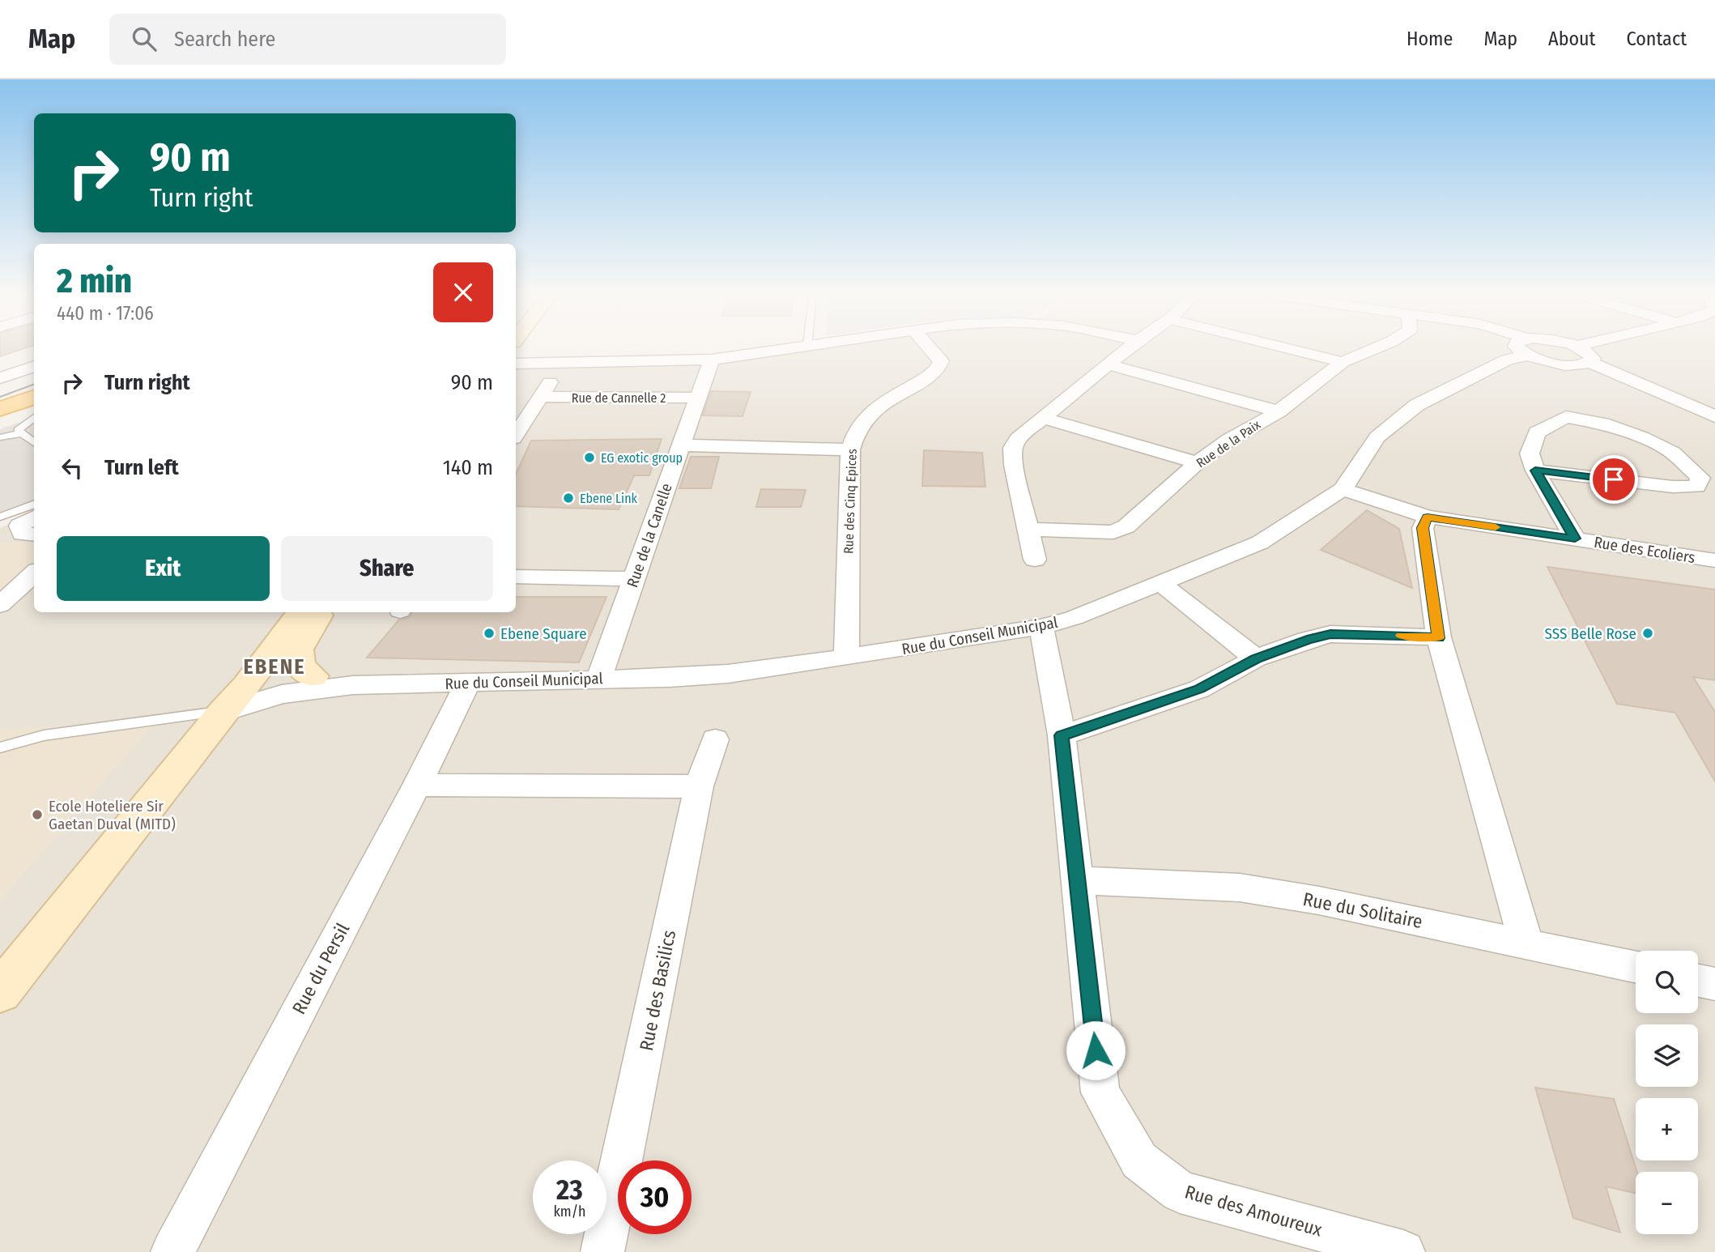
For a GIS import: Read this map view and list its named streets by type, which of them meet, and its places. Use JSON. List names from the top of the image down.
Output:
{
  "streets": {
    "street": [
      "Rue de Cannelle 2",
      "Rue de la Paix",
      "Rue des Cinq Epices",
      "Rue de la Canelle",
      "Rue des Ecoliers",
      "Rue du Conseil Municipal",
      "Rue du Solitaire",
      "Rue du Persil",
      "Rue des Basilics",
      "Rue des Amoureux"
    ]
  },
  "crossings": [
    ["Rue de Cannelle 2", "Rue de la Canelle"],
    ["Rue des Cinq Epices", "Rue du Conseil Municipal"],
    ["Rue de la Canelle", "Rue du Conseil Municipal"],
    ["Rue des Ecoliers", "Rue du Conseil Municipal"],
    ["Rue du Conseil Municipal", "Rue du Persil"],
    ["Rue du Conseil Municipal", "Rue des Amoureux"],
    ["Rue du Solitaire", "Rue des Amoureux"]
  ],
  "districts": ["EBENE"],
  "places": [
    "EG exotic group",
    "Ebene Link",
    "Ebene Square",
    "SSS Belle Rose",
    "Ecole Hoteliere Sir Gaetan Duval (MITD)"
  ],
  "page": {
    "header": "Map",
    "search": "Search here",
    "nav": [
      "Home",
      "Map",
      "About",
      "Contact"
    ],
    "turn": ["90 m", "Turn right"],
    "heading": ["2 min", "440 m · 17:06"],
    "list": [
      {
        "name": "Turn right",
        "value": "90 m"
      },
      {
        "name": "Turn left",
        "value": "140 m"
      }
    ],
    "buttons": ["Exit", "Share"],
    "map_buttons": ["+", "−"],
    "speed": "23 km/h",
    "limit": "30"
  }
}
